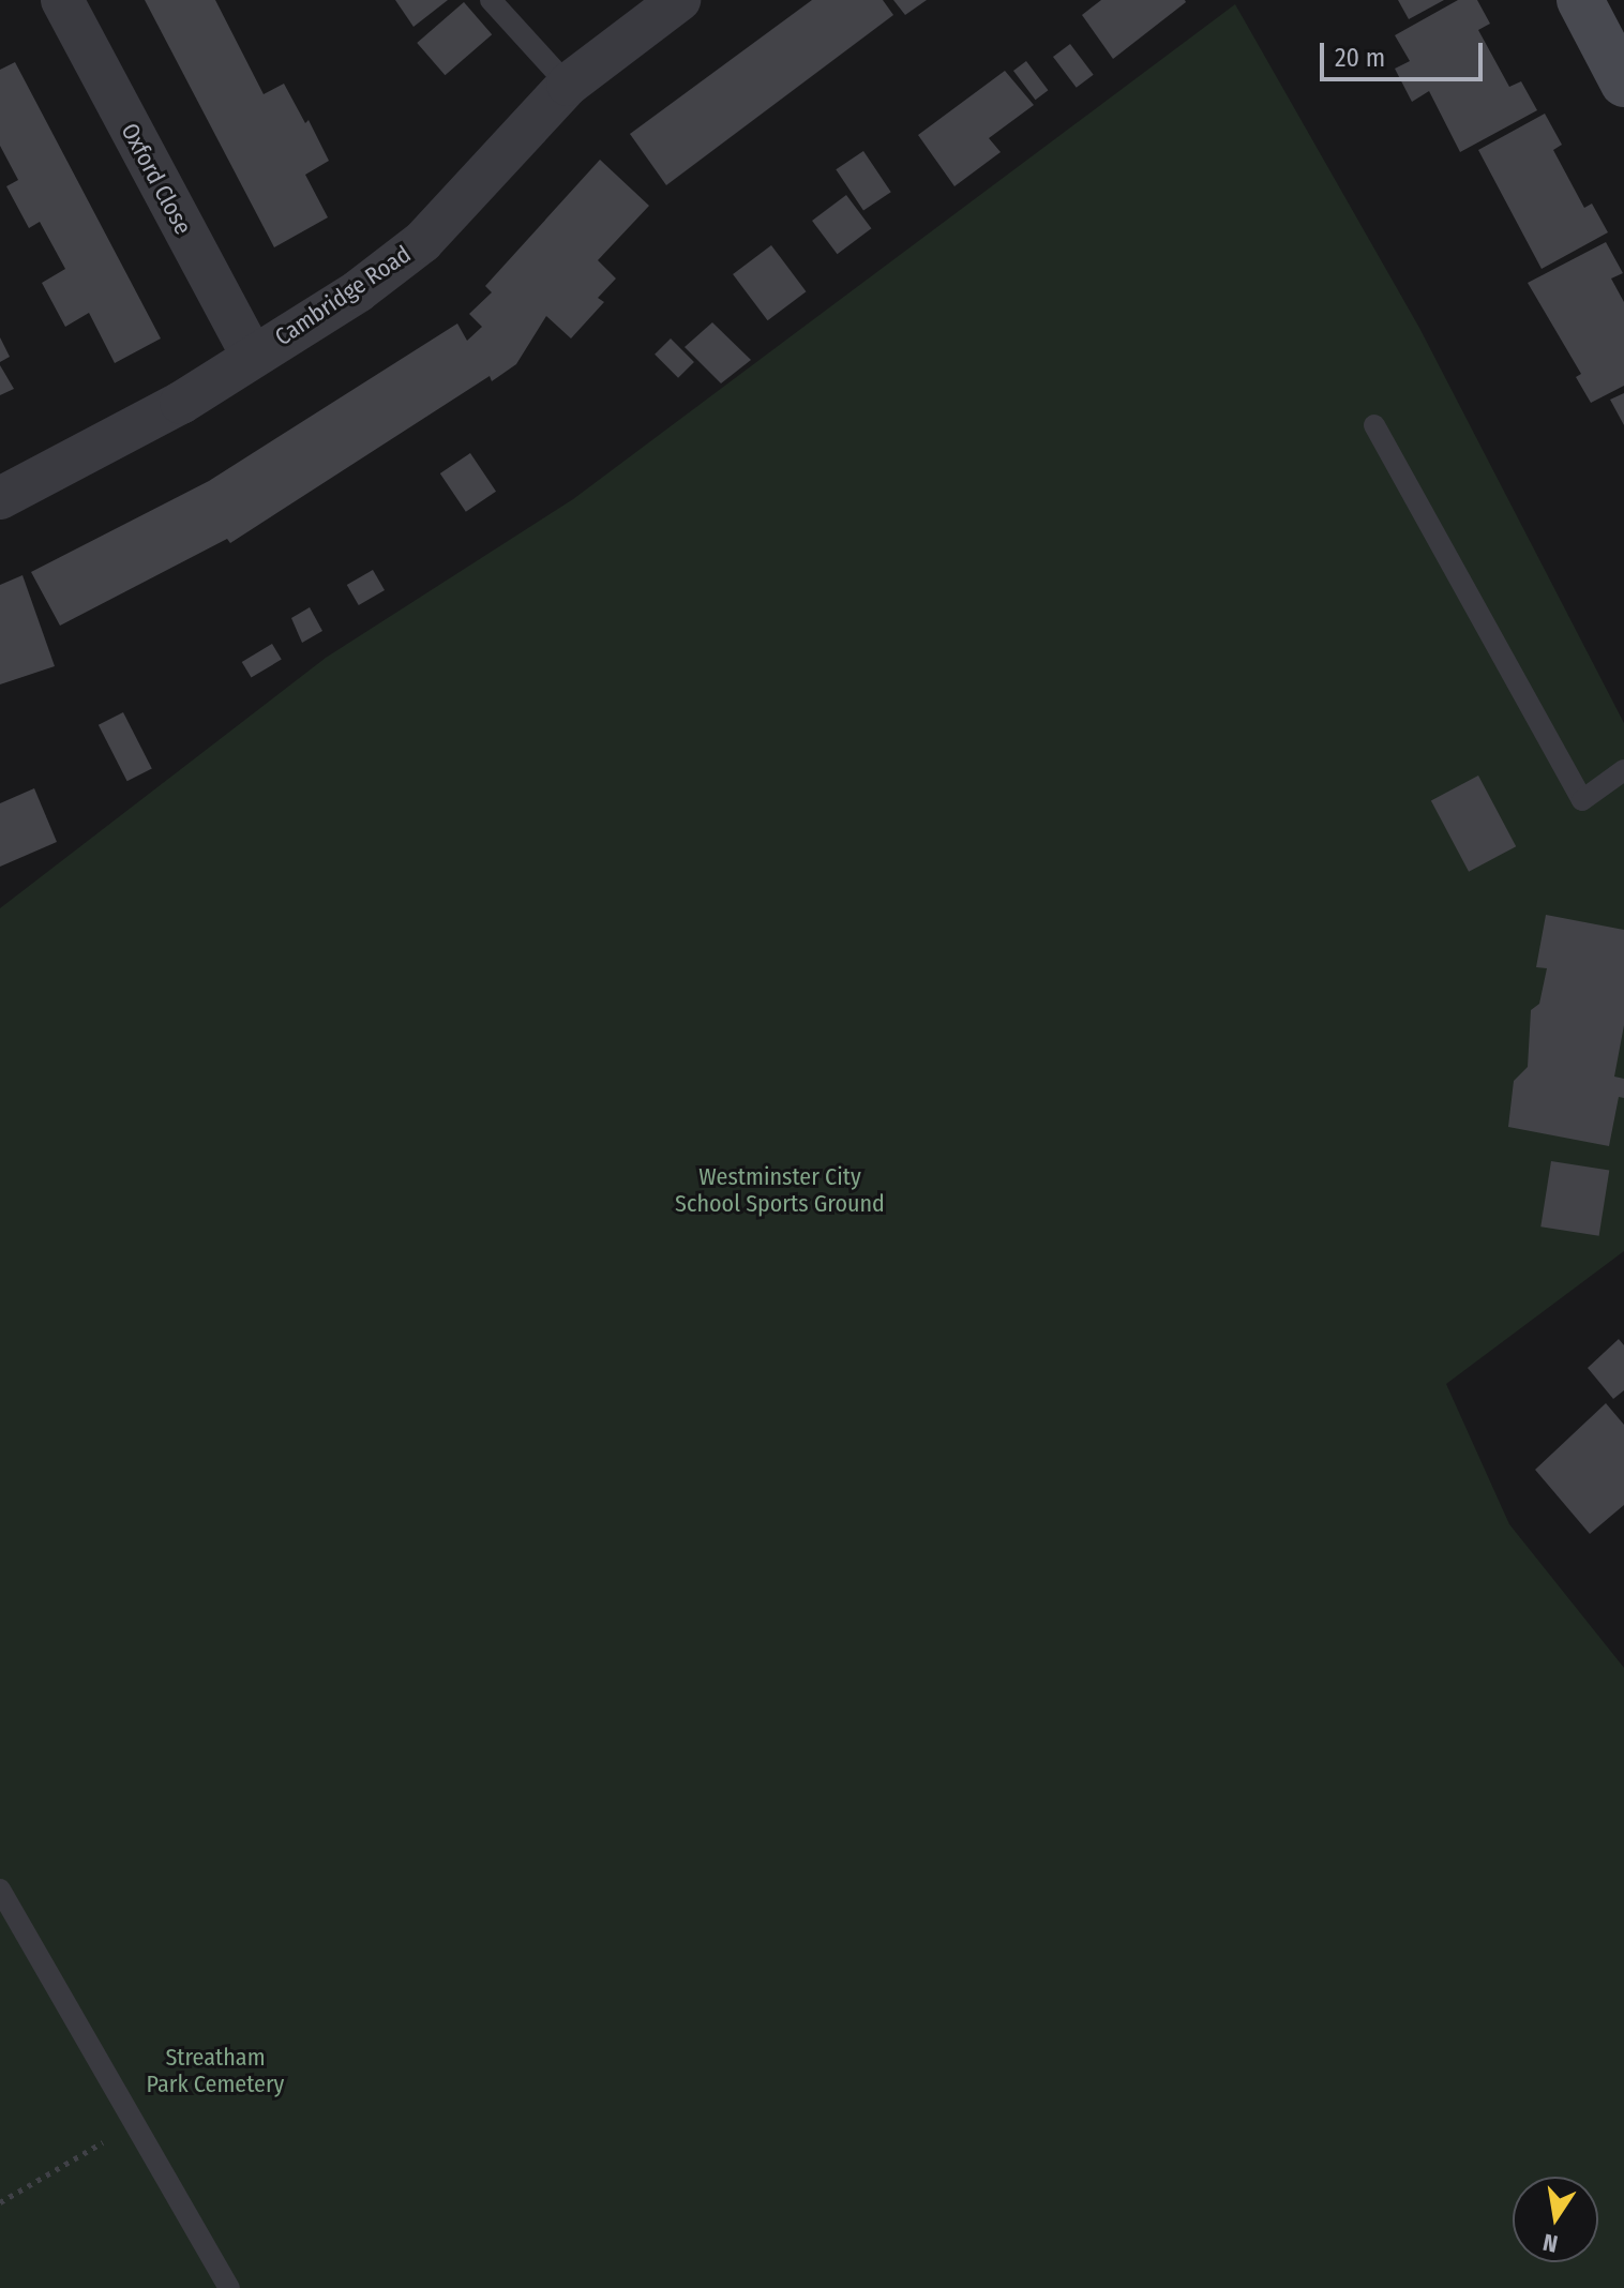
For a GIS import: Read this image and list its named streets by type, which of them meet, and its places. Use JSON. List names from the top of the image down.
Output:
{
  "streets": {
    "street": ["Oxford Close", "Cambridge Road"]
  },
  "crossings": [
    ["Oxford Close", "Cambridge Road"]
  ],
  "parks": ["Westminster City School Sports Ground", "Streatham Park Cemetery"],
  "scale_bar": "20 m",
  "north": "bottom"
}
